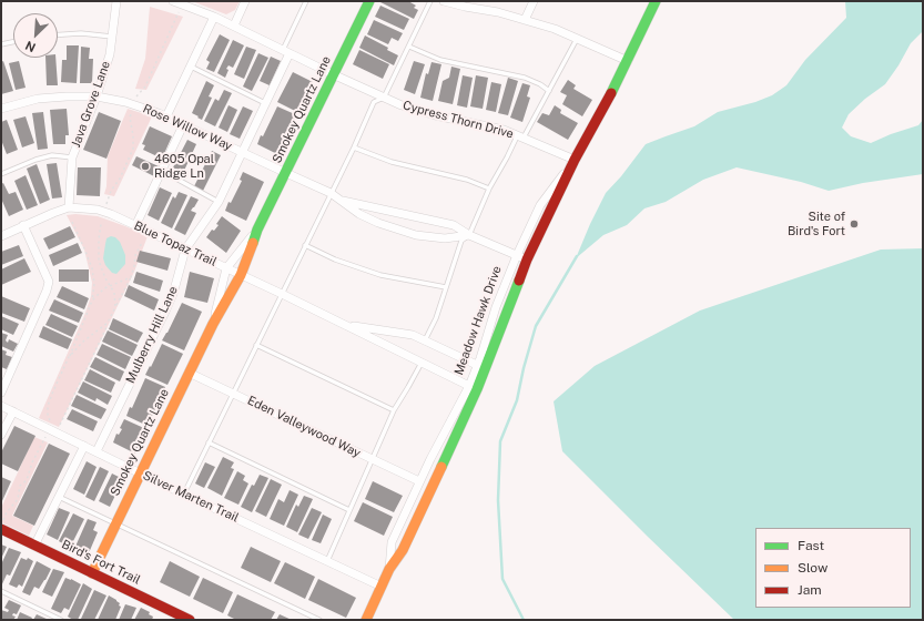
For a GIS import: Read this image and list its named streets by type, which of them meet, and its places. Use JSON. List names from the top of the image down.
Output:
{
  "streets": {
    "street": [
      "Java Grove Lane",
      "Smokey Quartz Lane",
      "Cypress Thorn Drive",
      "Rose Willow Way",
      "Blue Topaz Trail",
      "Meadow Hawk Drive",
      "Mulberry Hill Lane",
      "Eden Valleywood Way",
      "Silver Marten Trail",
      "Bird's Fort Trail"
    ]
  },
  "crossings": [
    ["Java Grove Lane", "Rose Willow Way"],
    ["Java Grove Lane", "Blue Topaz Trail"],
    ["Smokey Quartz Lane", "Cypress Thorn Drive"],
    ["Smokey Quartz Lane", "Rose Willow Way"],
    ["Smokey Quartz Lane", "Blue Topaz Trail"],
    ["Smokey Quartz Lane", "Eden Valleywood Way"],
    ["Smokey Quartz Lane", "Silver Marten Trail"],
    ["Smokey Quartz Lane", "Bird's Fort Trail"],
    ["Cypress Thorn Drive", "Meadow Hawk Drive"],
    ["Cypress Thorn Drive", "Mulberry Hill Lane"],
    ["Rose Willow Way", "Meadow Hawk Drive"],
    ["Rose Willow Way", "Mulberry Hill Lane"],
    ["Blue Topaz Trail", "Meadow Hawk Drive"],
    ["Blue Topaz Trail", "Mulberry Hill Lane"],
    ["Meadow Hawk Drive", "Eden Valleywood Way"],
    ["Meadow Hawk Drive", "Silver Marten Trail"],
    ["Mulberry Hill Lane", "Silver Marten Trail"]
  ],
  "places": ["4605 Opal Ridge Ln", "Site of Bird's Fort"],
  "legend": ["Fast", "Slow", "Jam"],
  "north": "bottom left"
}
